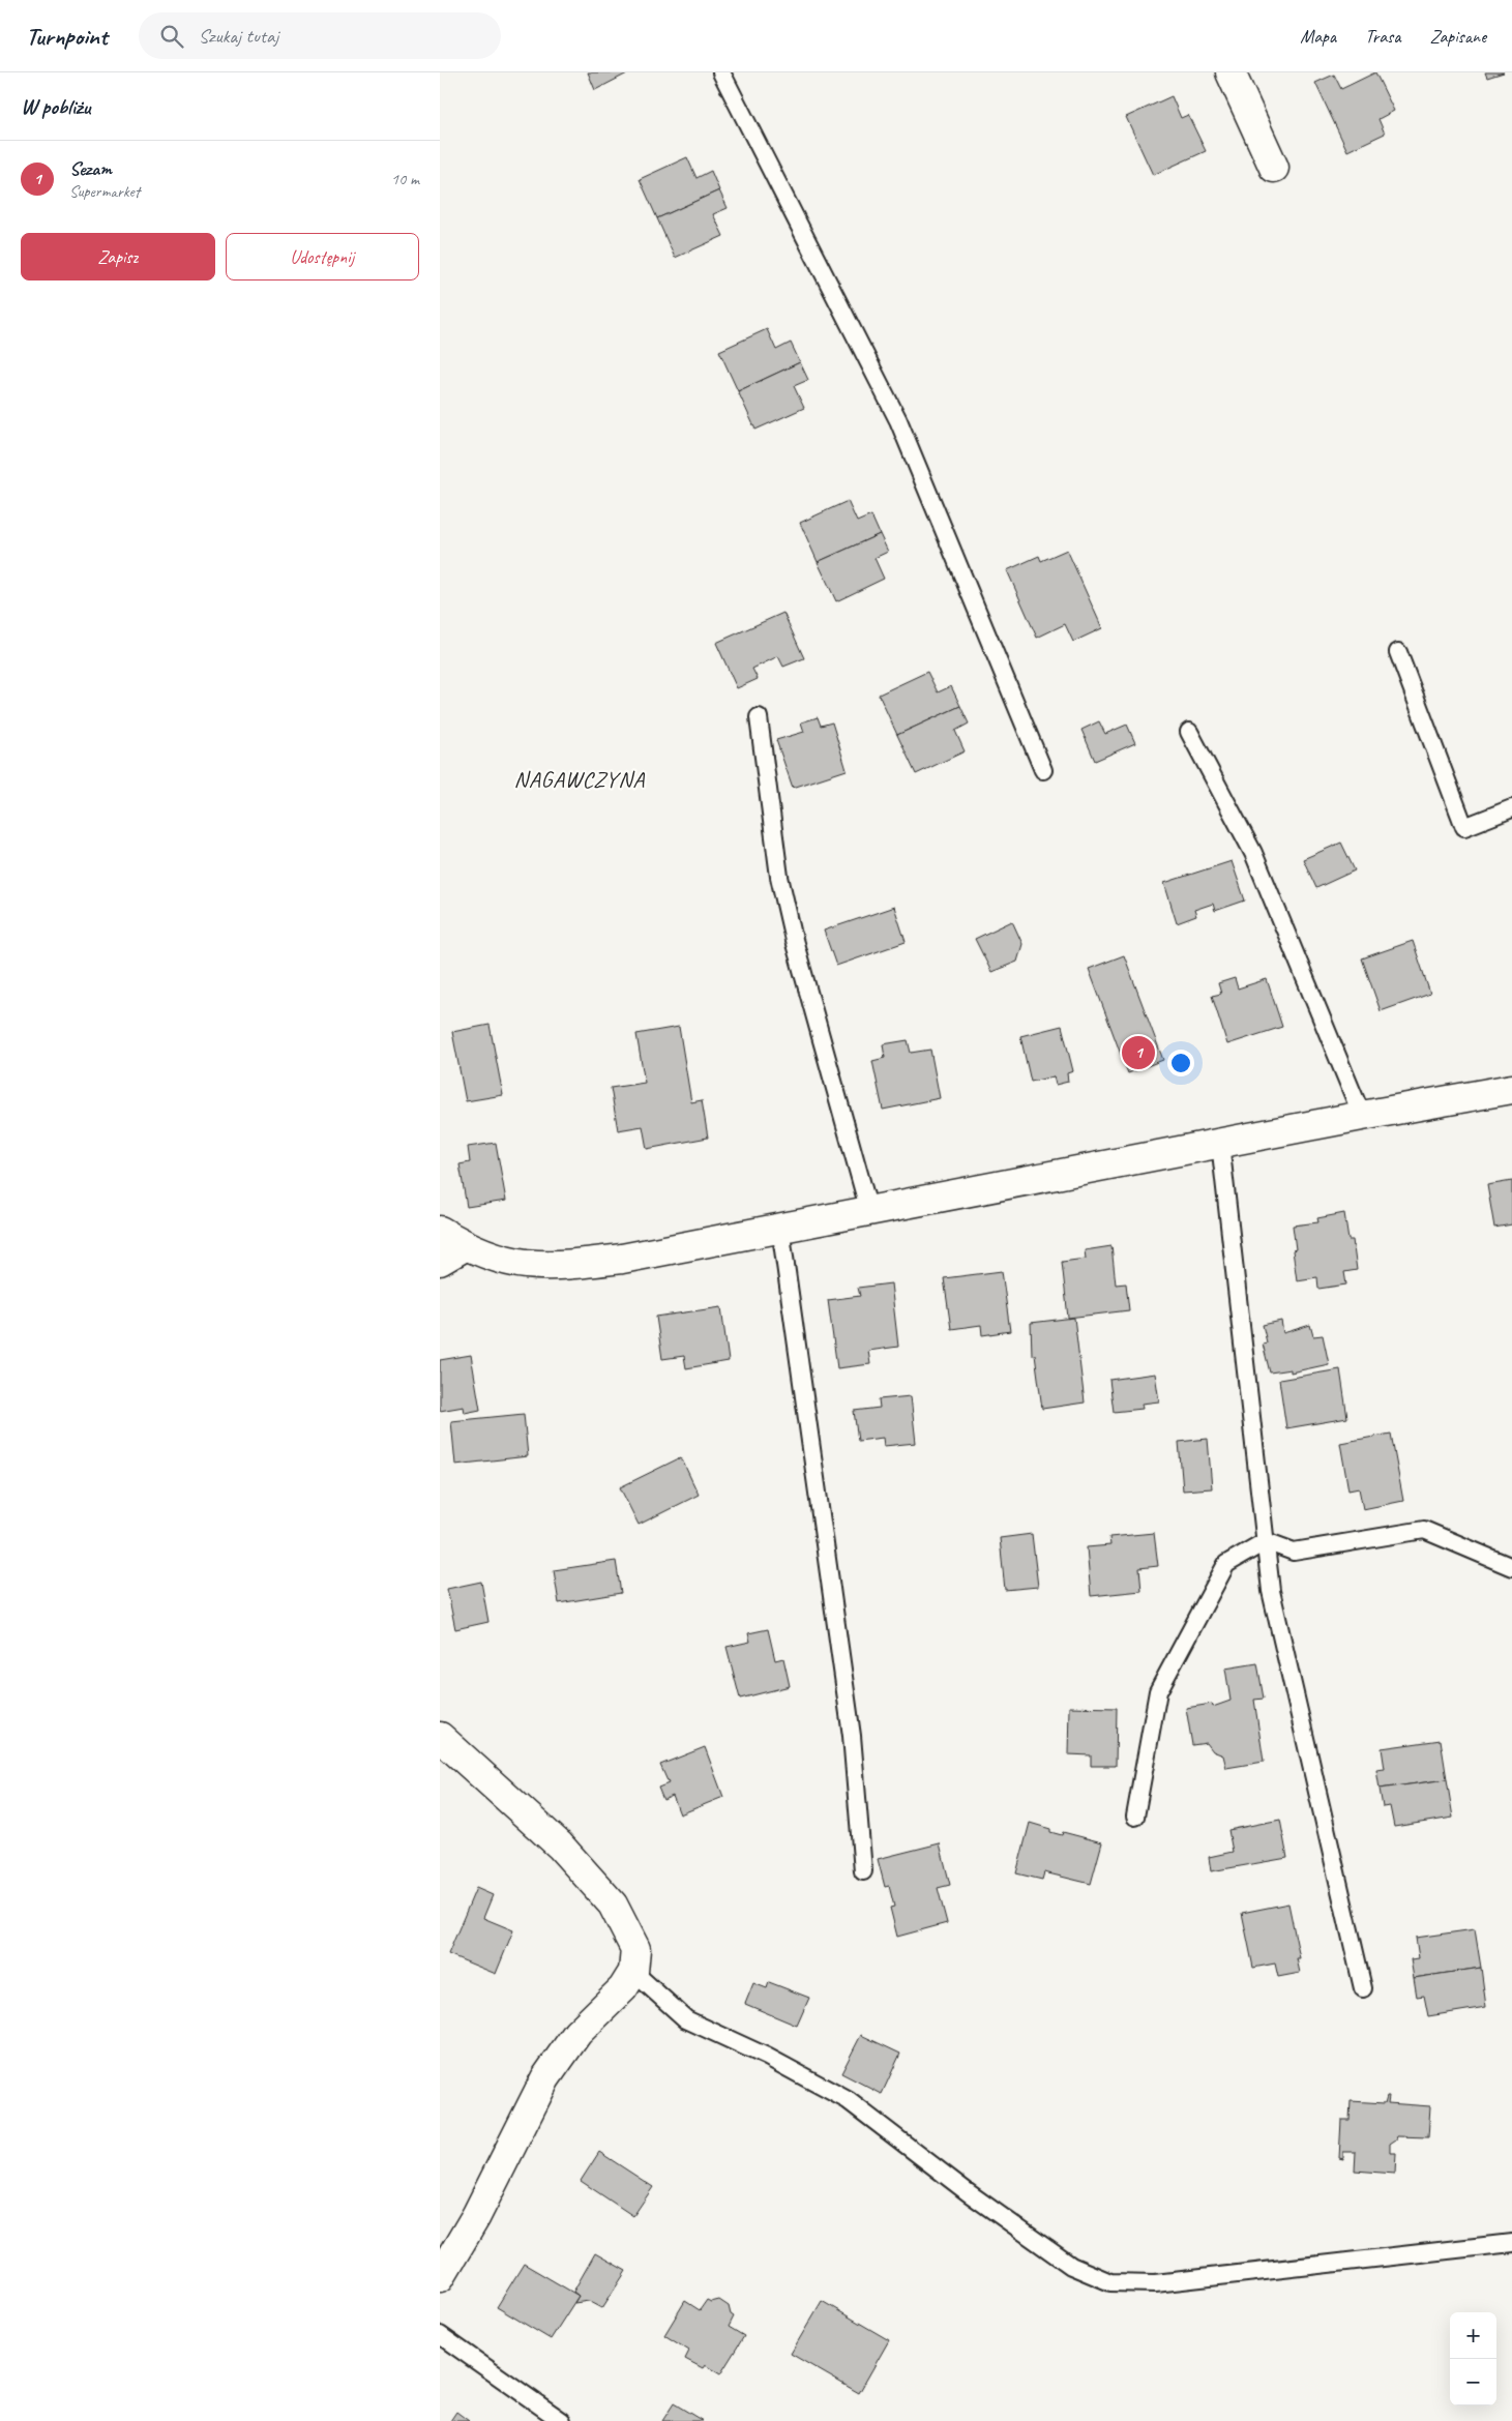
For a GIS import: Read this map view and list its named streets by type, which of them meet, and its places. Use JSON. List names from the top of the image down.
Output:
{
  "districts": ["NAGAWCZYNA"],
  "page": {
    "header": "Turnpoint",
    "search": "Szukaj tutaj",
    "nav": ["Mapa", "Trasa", "Zapisane"],
    "heading": "W pobliżu",
    "list": [
      {
        "mark": "1",
        "name": "Sezam",
        "note": "Supermarket",
        "value": "10 m"
      }
    ],
    "buttons": ["Zapisz", "Udostępnij"],
    "pins": "1",
    "map_buttons": ["+", "−"]
  }
}
